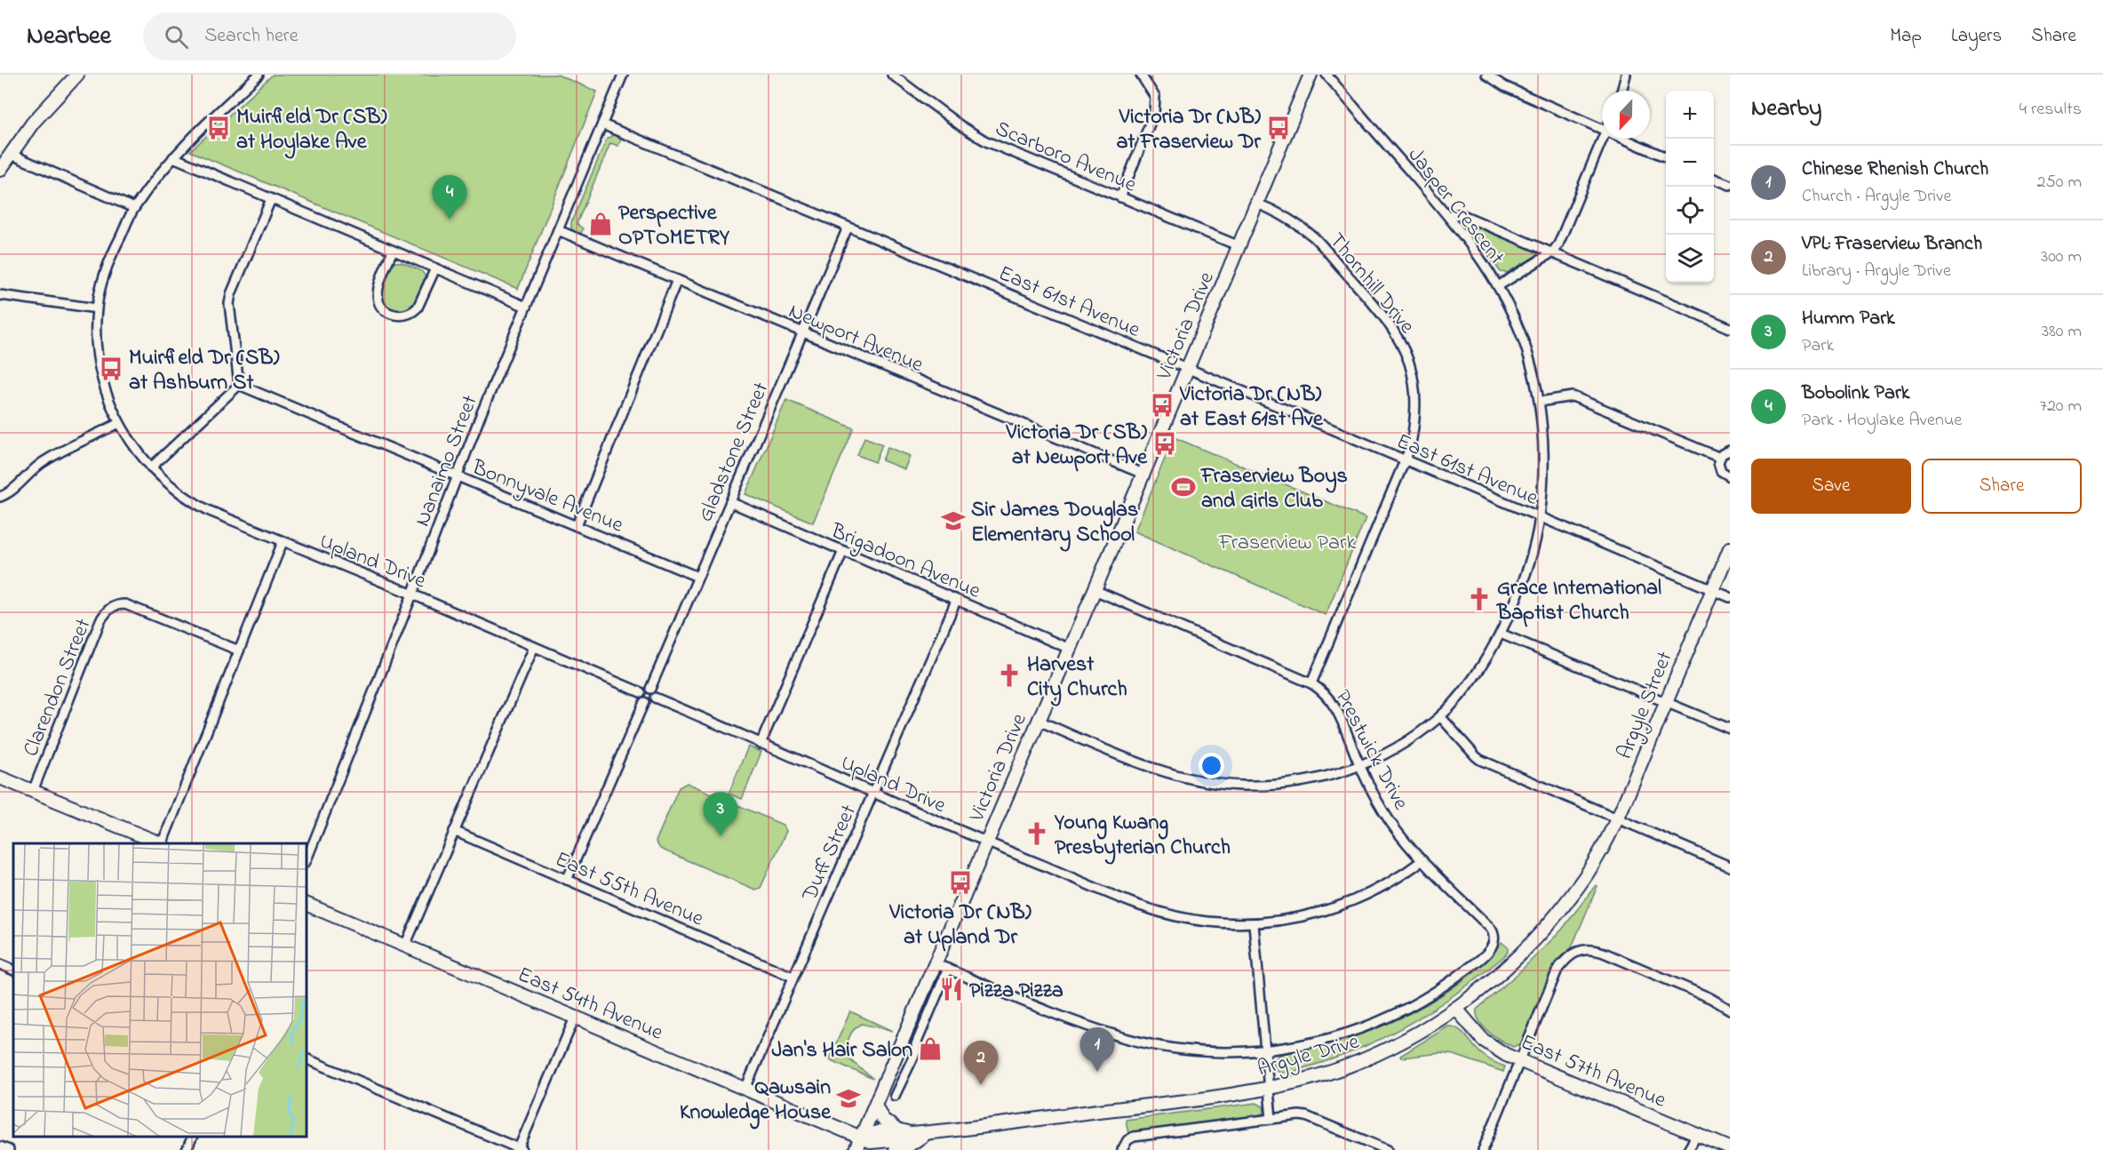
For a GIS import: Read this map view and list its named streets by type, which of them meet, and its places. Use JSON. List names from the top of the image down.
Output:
{
  "streets": {
    "street": [
      "Scarboro Avenue",
      "Jasper Crescent",
      "Thornhill Drive",
      "East 61st Avenue",
      "Victoria Drive",
      "Newport Avenue",
      "Gladstone Street",
      "Nanaimo Street",
      "Bonnyvale Avenue",
      "Upland Drive",
      "Brigadoon Avenue",
      "Clarendon Street",
      "Argyle Street",
      "Prestwick Drive",
      "Duff Street",
      "East 55th Avenue",
      "East 54th Avenue",
      "Argyle Drive",
      "East 57th Avenue"
    ]
  },
  "crossings": [
    ["Scarboro Avenue", "Victoria Drive"],
    ["Jasper Crescent", "East 61st Avenue"],
    ["Jasper Crescent", "Victoria Drive"],
    ["Jasper Crescent", "Prestwick Drive"],
    ["Thornhill Drive", "East 61st Avenue"],
    ["Thornhill Drive", "Victoria Drive"],
    ["Thornhill Drive", "Prestwick Drive"],
    ["East 61st Avenue", "Victoria Drive"],
    ["East 61st Avenue", "Gladstone Street"],
    ["East 61st Avenue", "Nanaimo Street"],
    ["East 61st Avenue", "Argyle Street"],
    ["Victoria Drive", "Newport Avenue"],
    ["Victoria Drive", "Upland Drive"],
    ["Victoria Drive", "Brigadoon Avenue"],
    ["Victoria Drive", "Prestwick Drive"],
    ["Victoria Drive", "East 54th Avenue"],
    ["Victoria Drive", "Argyle Drive"],
    ["Newport Avenue", "Gladstone Street"],
    ["Newport Avenue", "Nanaimo Street"],
    ["Gladstone Street", "Bonnyvale Avenue"],
    ["Gladstone Street", "Upland Drive"],
    ["Gladstone Street", "Brigadoon Avenue"],
    ["Nanaimo Street", "Bonnyvale Avenue"],
    ["Nanaimo Street", "Upland Drive"],
    ["Upland Drive", "Prestwick Drive"],
    ["Upland Drive", "Duff Street"],
    ["Brigadoon Avenue", "Duff Street"],
    ["Argyle Street", "Argyle Drive"],
    ["Duff Street", "East 55th Avenue"],
    ["Duff Street", "East 54th Avenue"],
    ["East 54th Avenue", "Argyle Drive"],
    ["Argyle Drive", "East 57th Avenue"]
  ],
  "parks": ["Fraserview Park"],
  "places": {
    "bus stop": [
      "Muirfield Dr (SB) at Hoylake Ave",
      "Victoria Dr (NB) at Fraserview Dr",
      "Muirfield Dr (SB) at Ashburn St",
      "Victoria Dr (NB) at East 61st Ave",
      "Victoria Dr (SB) at Newport Ave",
      "Victoria Dr (NB) at Upland Dr"
    ],
    "shop": ["Perspective OPTOMETRY", "Jan's Hair Salon"],
    "sports": ["Fraserview Boys and Girls Club"],
    "school or university": ["Sir James Douglas Elementary School", "Qawsain Knowledge House"],
    "church": ["Grace International Baptist Church", "Harvest City Church", "Young Kwang Presbyterian Church"],
    "restaurant": ["Pizza Pizza"]
  },
  "north": "bottom",
  "page": {
    "header": "Nearbee",
    "search": "Search here",
    "nav": ["Map", "Layers", "Share"],
    "heading": ["Nearby", "4 results"],
    "map_buttons": ["+", "−"],
    "list": [
      {
        "mark": "1",
        "name": "Chinese Rhenish Church",
        "note": "Church · Argyle Drive",
        "value": "250 m"
      },
      {
        "mark": "2",
        "name": "VPL: Fraserview Branch",
        "note": "Library · Argyle Drive",
        "value": "300 m"
      },
      {
        "mark": "3",
        "name": "Humm Park",
        "note": "Park",
        "value": "380 m"
      },
      {
        "mark": "4",
        "name": "Bobolink Park",
        "note": "Park · Hoylake Avenue",
        "value": "720 m"
      }
    ],
    "pins": [
      "4",
      "3",
      "1",
      "2"
    ],
    "buttons": ["Save", "Share"]
  }
}
